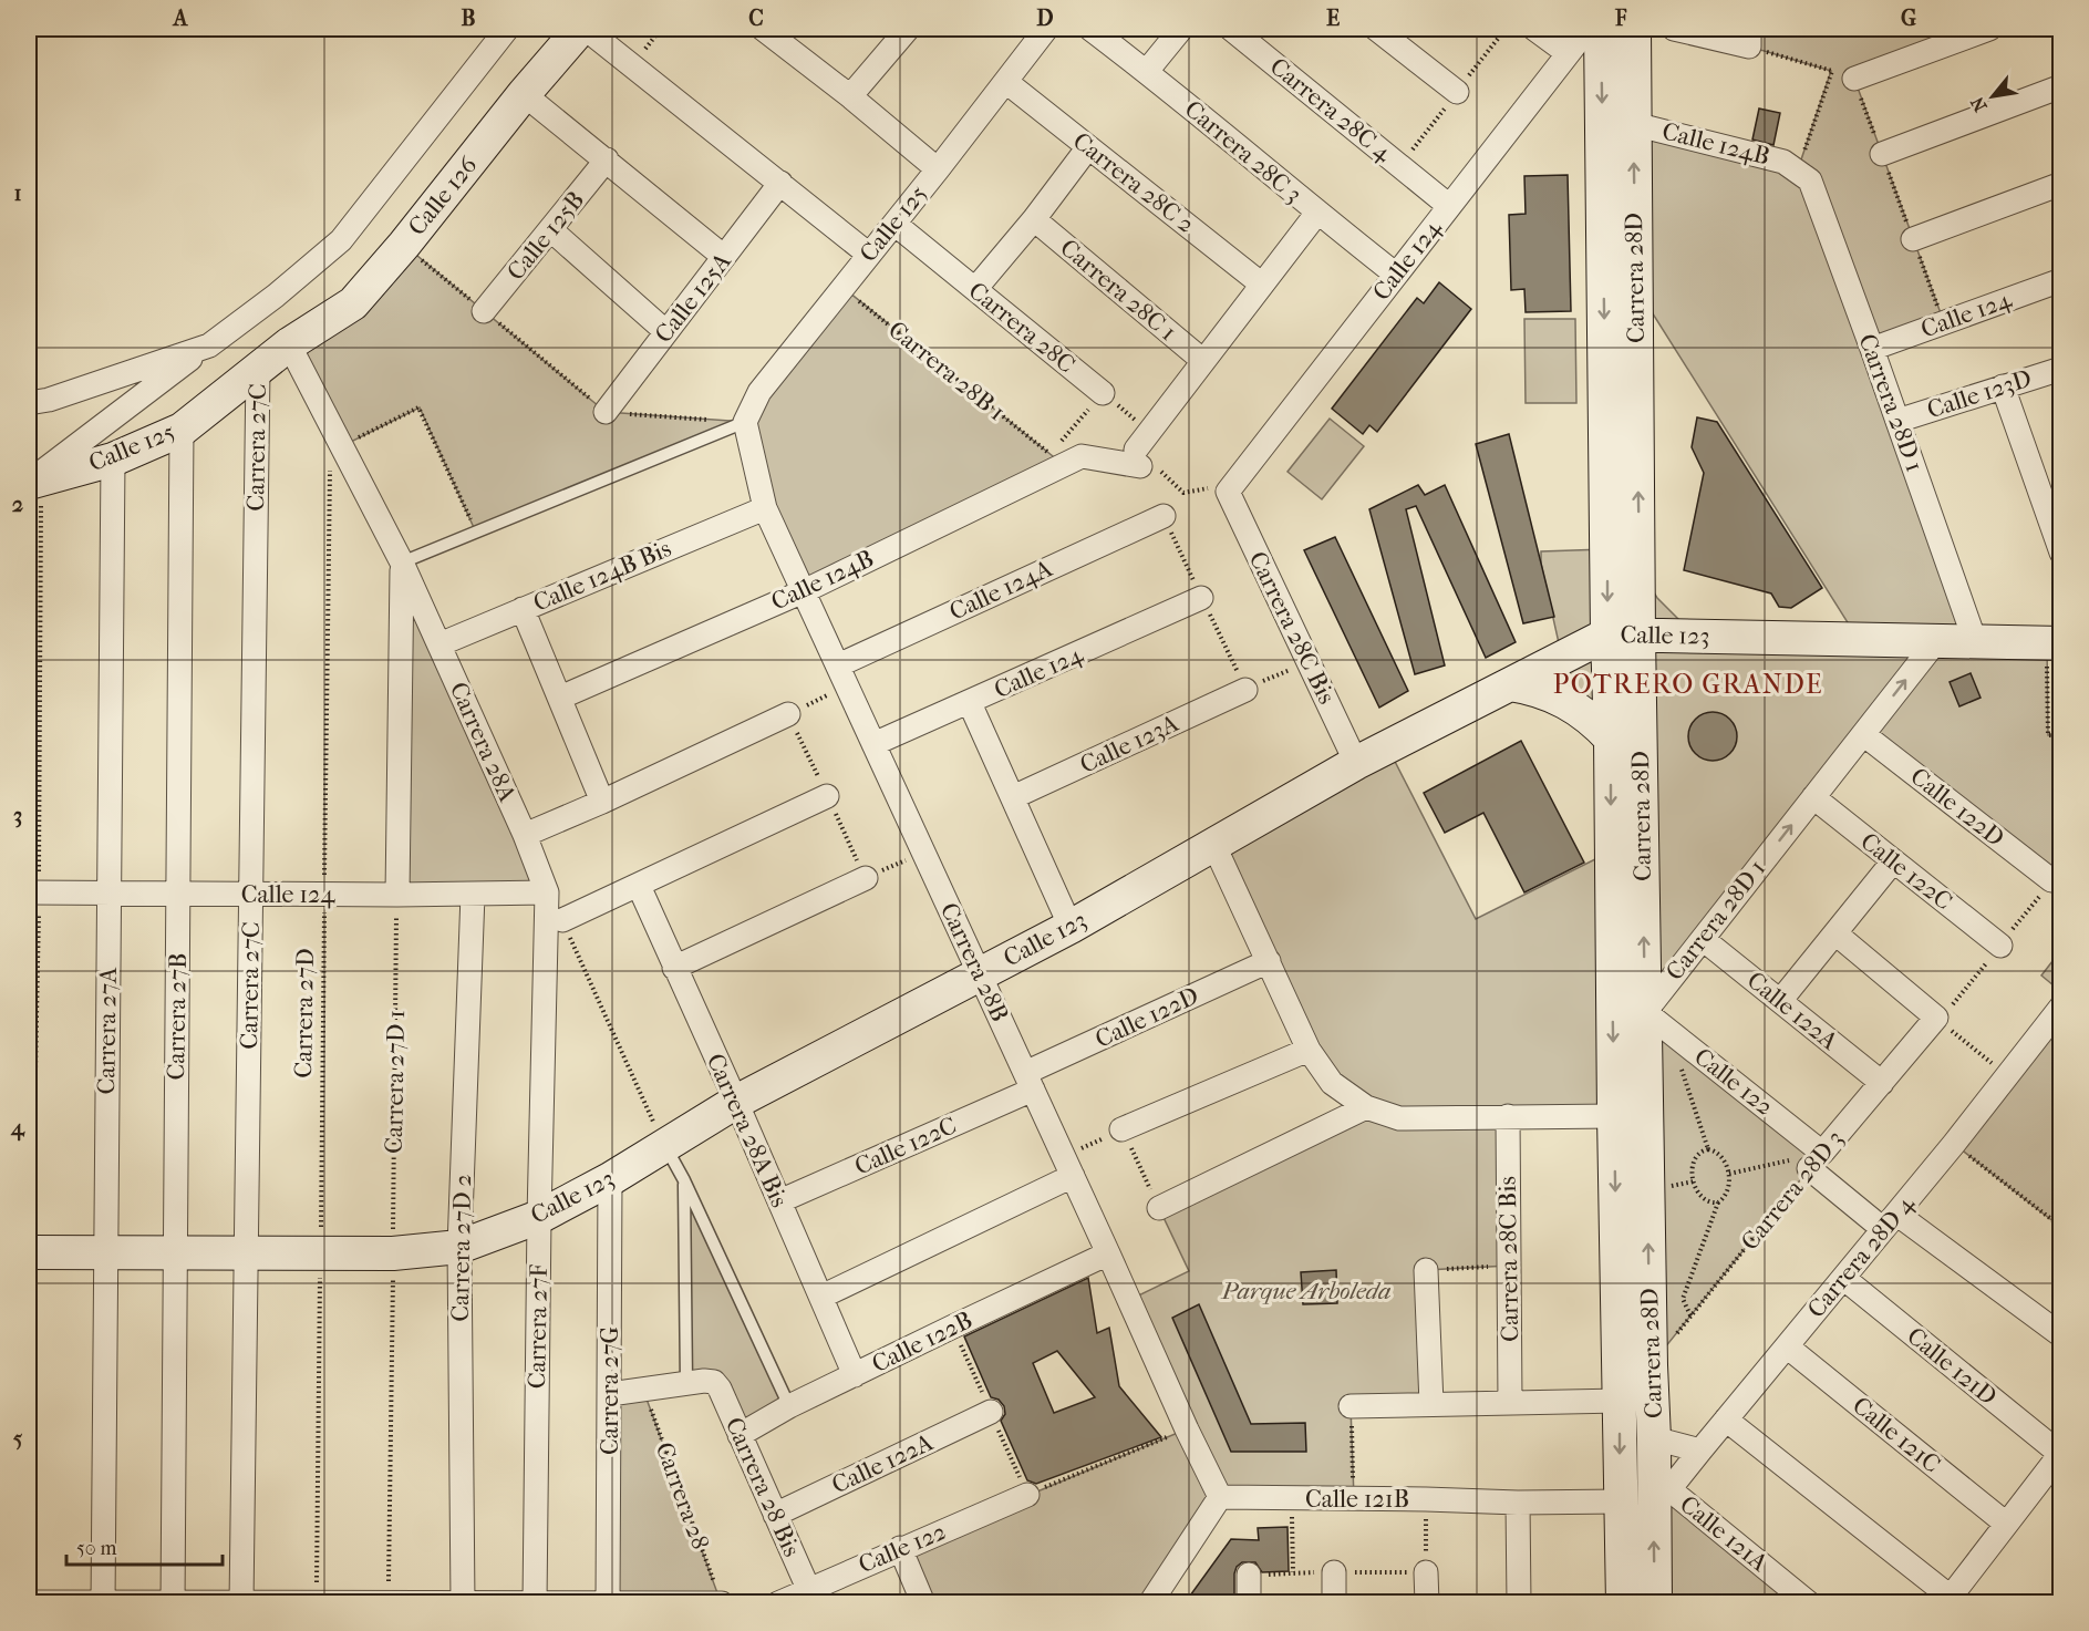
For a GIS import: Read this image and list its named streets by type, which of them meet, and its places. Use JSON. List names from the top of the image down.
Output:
{
  "streets": {
    "street": [
      "Carrera 28C 4",
      "Calle 124B",
      "Carrera 28C 3",
      "Carrera 28C 2",
      "Calle 126",
      "Calle 125",
      "Calle 125B",
      "Calle 124",
      "Carrera 28D",
      "Carrera 28C 1",
      "Calle 125A",
      "Carrera 28C",
      "Calle 123D",
      "Carrera 28D 1",
      "Carrera 27C",
      "Calle 124B Bis",
      "Calle 124A",
      "Carrera 28C Bis",
      "Calle 123",
      "Carrera 28A",
      "Calle 123A",
      "Calle 122D",
      "Calle 122C",
      "Carrera 28B",
      "Calle 122A",
      "Carrera 27B",
      "Carrera 27A",
      "Calle 122",
      "Carrera 28A Bis",
      "Carrera 28D 3",
      "Carrera 27D 2",
      "Carrera 28D 4",
      "Carrera 27F",
      "Calle 122B",
      "Calle 121D",
      "Carrera 27G",
      "Calle 121C",
      "Carrera 28 Bis",
      "Calle 121B",
      "Calle 121A"
    ],
    "path": [
      "Carrera 28B 1",
      "Carrera 27D",
      "Carrera 27D 1",
      "Carrera 28"
    ]
  },
  "crossings": [
    ["Carrera 28C 4", "Calle 124"],
    ["Calle 124B", "Carrera 28D"],
    ["Calle 124B", "Carrera 28D 1"],
    ["Calle 124B", "Carrera 28B"],
    ["Carrera 28C 3", "Calle 124"],
    ["Carrera 28C 2", "Calle 125"],
    ["Calle 126", "Calle 125"],
    ["Calle 126", "Carrera 28A"],
    ["Calle 125", "Carrera 28C"],
    ["Calle 125", "Carrera 28B 1"],
    ["Calle 125", "Carrera 27C"],
    ["Calle 125", "Carrera 28A"],
    ["Calle 125", "Carrera 28B"],
    ["Calle 125", "Carrera 27B"],
    ["Calle 125", "Carrera 27A"],
    ["Calle 124", "Carrera 28D 1"],
    ["Calle 124", "Carrera 27C"],
    ["Calle 124", "Carrera 28C Bis"],
    ["Calle 124", "Carrera 28A"],
    ["Calle 124", "Carrera 28B"],
    ["Calle 124", "Carrera 27D"],
    ["Calle 124", "Carrera 27B"],
    ["Calle 124", "Carrera 27A"],
    ["Calle 124", "Carrera 27D 1"],
    ["Calle 124", "Carrera 27D 2"],
    ["Calle 124", "Carrera 27F"],
    ["Carrera 28D", "Carrera 28D 1"],
    ["Carrera 28D", "Calle 123"],
    ["Carrera 28D", "Calle 122"],
    ["Carrera 28D", "Carrera 28D 3"],
    ["Carrera 28D", "Carrera 28D 4"],
    ["Carrera 28D", "Calle 121B"],
    ["Carrera 28D", "Calle 121A"],
    ["Calle 123D", "Carrera 28D 1"],
    ["Carrera 28D 1", "Calle 123"],
    ["Carrera 28D 1", "Calle 122D"],
    ["Carrera 28D 1", "Calle 122C"],
    ["Carrera 28D 1", "Calle 122A"],
    ["Carrera 28D 1", "Calle 122"],
    ["Carrera 27C", "Calle 123"],
    ["Calle 124B Bis", "Carrera 28A"],
    ["Calle 124B Bis", "Carrera 28B"],
    ["Calle 124A", "Carrera 28B"],
    ["Carrera 28C Bis", "Calle 123"],
    ["Calle 123", "Carrera 28B"],
    ["Calle 123", "Carrera 27D"],
    ["Calle 123", "Carrera 27B"],
    ["Calle 123", "Carrera 27A"],
    ["Calle 123", "Carrera 27D 1"],
    ["Calle 123", "Carrera 28A Bis"],
    ["Calle 123", "Carrera 27D 2"],
    ["Calle 123", "Carrera 27F"],
    ["Calle 123", "Carrera 27G"],
    ["Carrera 28A", "Carrera 27D"],
    ["Carrera 28A", "Carrera 27F"],
    ["Calle 122D", "Calle 122C"],
    ["Calle 122D", "Carrera 28B"],
    ["Calle 122C", "Carrera 28B"],
    ["Calle 122C", "Carrera 28A Bis"],
    ["Carrera 28B", "Calle 122B"],
    ["Carrera 28B", "Calle 121B"],
    ["Calle 122A", "Carrera 28D 3"],
    ["Calle 122A", "Carrera 28 Bis"],
    ["Calle 122", "Carrera 28D 3"],
    ["Calle 122", "Carrera 28D 4"],
    ["Calle 122", "Carrera 28 Bis"],
    ["Carrera 28A Bis", "Calle 122B"],
    ["Carrera 28D 4", "Calle 121D"],
    ["Carrera 28D 4", "Calle 121C"],
    ["Carrera 28D 4", "Calle 121A"],
    ["Calle 122B", "Carrera 28 Bis"]
  ],
  "districts": ["POTRERO GRANDE"],
  "parks": ["Parque Arboleda"],
  "scale_bar": "50 m",
  "north": "bottom left",
  "grid": {
    "columns": [
      "A",
      "B",
      "C",
      "D",
      "E",
      "F",
      "G"
    ],
    "rows": [
      "1",
      "2",
      "3",
      "4",
      "5"
    ]
  }
}
